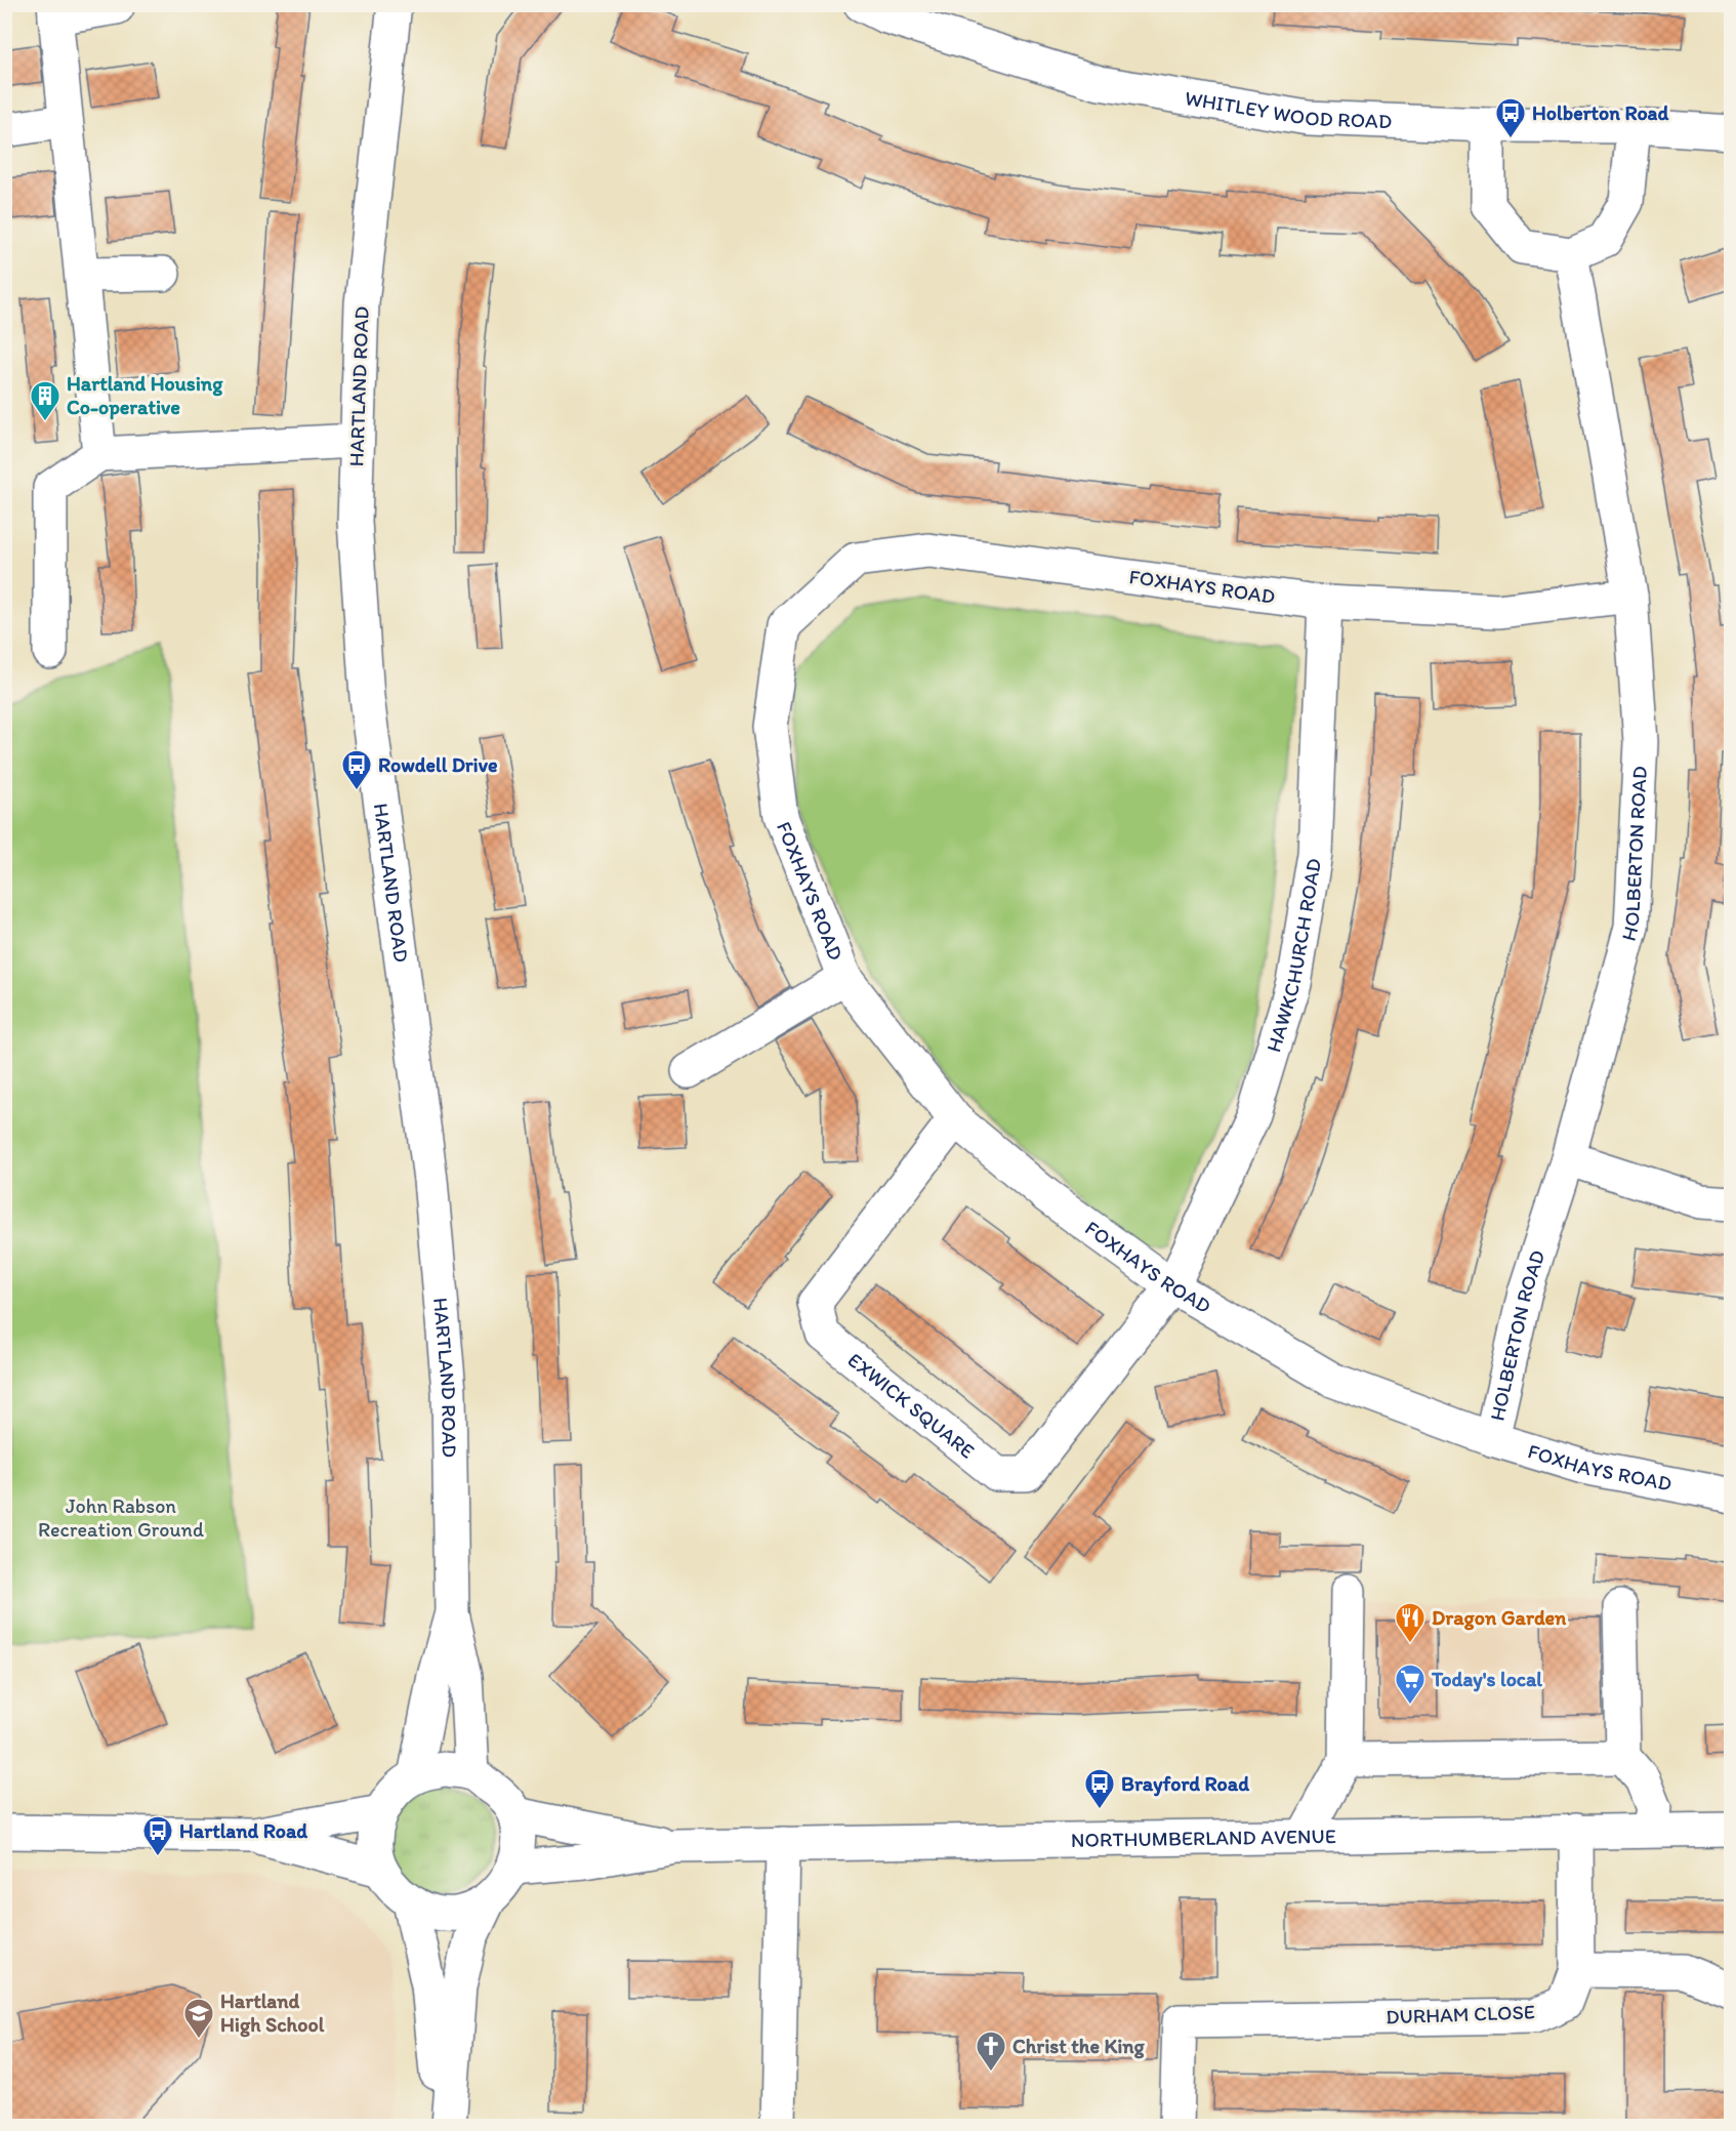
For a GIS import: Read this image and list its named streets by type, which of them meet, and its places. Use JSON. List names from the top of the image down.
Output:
{
  "streets": {
    "street": [
      "WHITLEY WOOD ROAD",
      "HARTLAND ROAD",
      "FOXHAYS ROAD",
      "HOLBERTON ROAD",
      "HAWKCHURCH ROAD",
      "EXWICK SQUARE",
      "NORTHUMBERLAND AVENUE",
      "DURHAM CLOSE"
    ]
  },
  "crossings": [
    ["HARTLAND ROAD", "NORTHUMBERLAND AVENUE"],
    ["FOXHAYS ROAD", "HOLBERTON ROAD"],
    ["FOXHAYS ROAD", "HAWKCHURCH ROAD"],
    ["FOXHAYS ROAD", "EXWICK SQUARE"],
    ["HAWKCHURCH ROAD", "EXWICK SQUARE"],
    ["NORTHUMBERLAND AVENUE", "DURHAM CLOSE"]
  ],
  "parks": ["John Rabson Recreation Ground"],
  "places": {
    "bus stop": [
      "Holberton Road",
      "Rowdell Drive",
      "Brayford Road",
      "Hartland Road"
    ],
    "building": ["Hartland Housing Co-operative"],
    "restaurant": ["Dragon Garden"],
    "supermarket": ["Today's local"],
    "school or university": ["Hartland High School"],
    "church": ["Christ the King"]
  }
}
